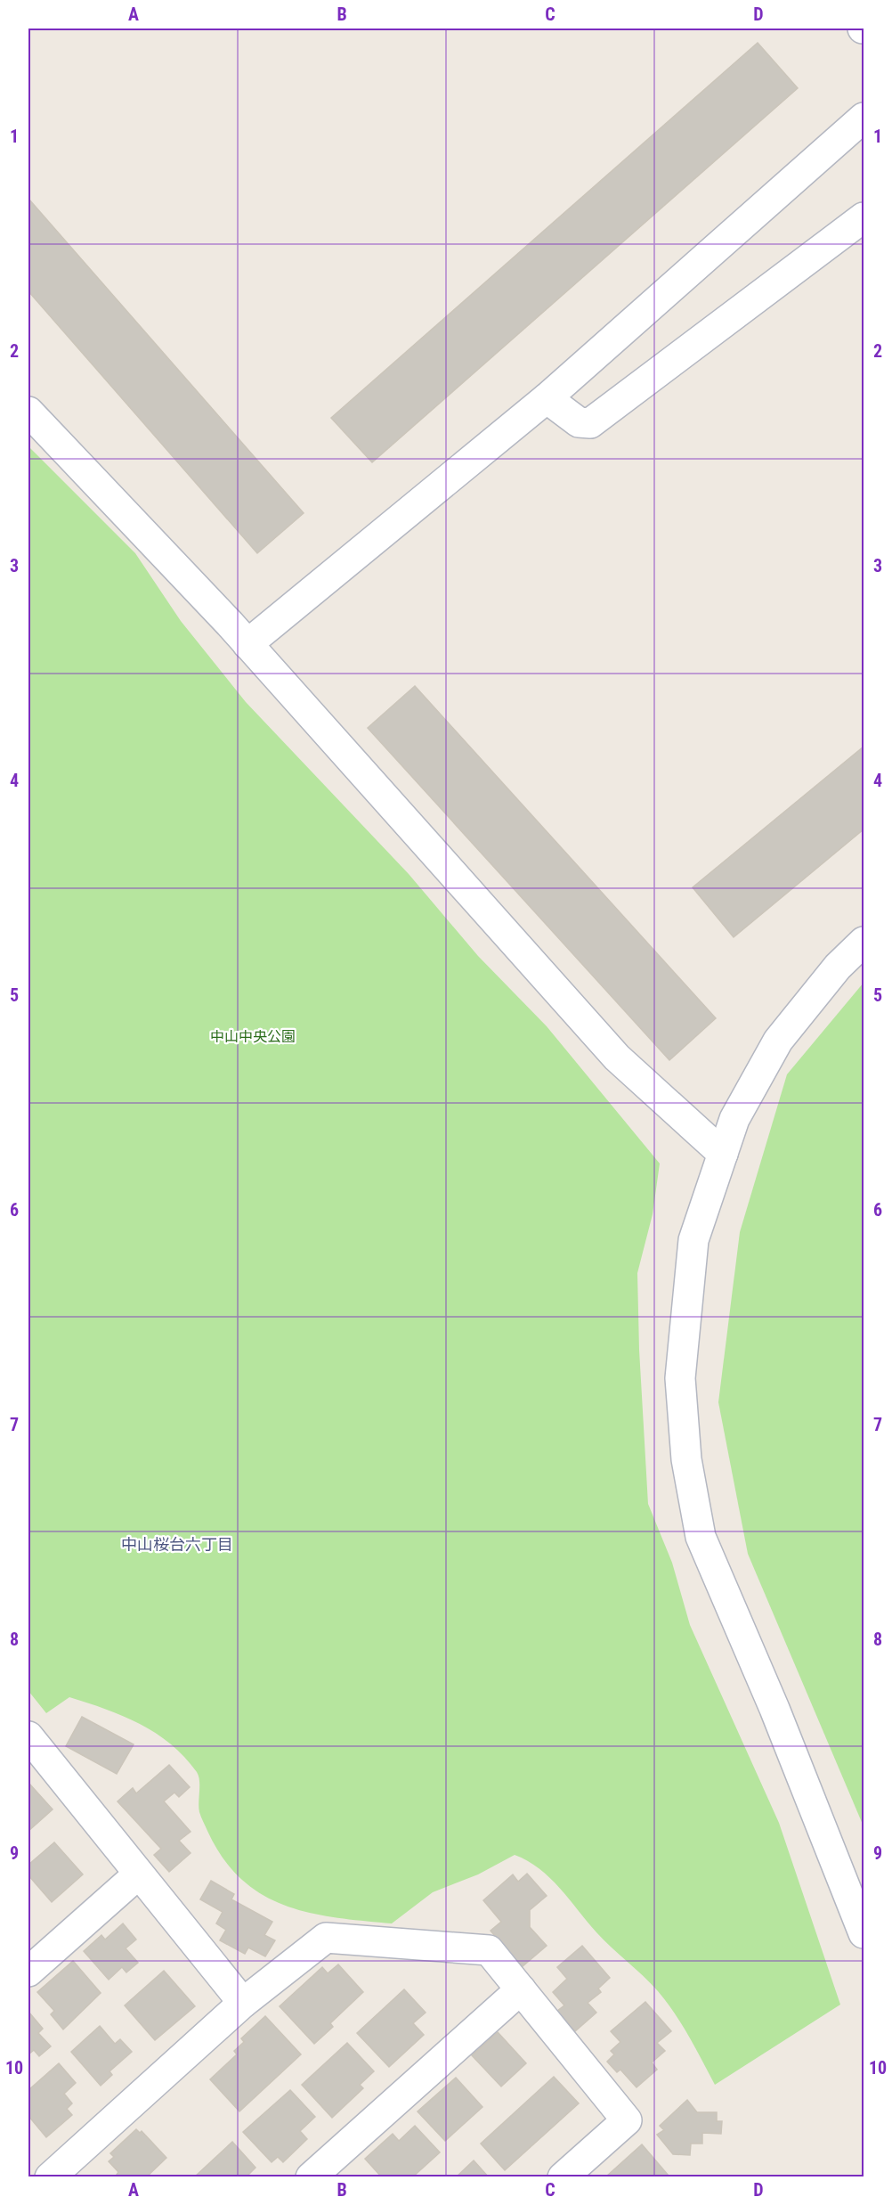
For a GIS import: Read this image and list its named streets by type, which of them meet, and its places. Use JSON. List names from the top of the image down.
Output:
{
  "districts": ["中山桜台六丁目"],
  "parks": ["中山中央公園"],
  "grid": {
    "columns": [
      "A",
      "B",
      "C",
      "D"
    ],
    "rows": [
      "1",
      "2",
      "3",
      "4",
      "5",
      "6",
      "7",
      "8",
      "9",
      "10"
    ]
  }
}
